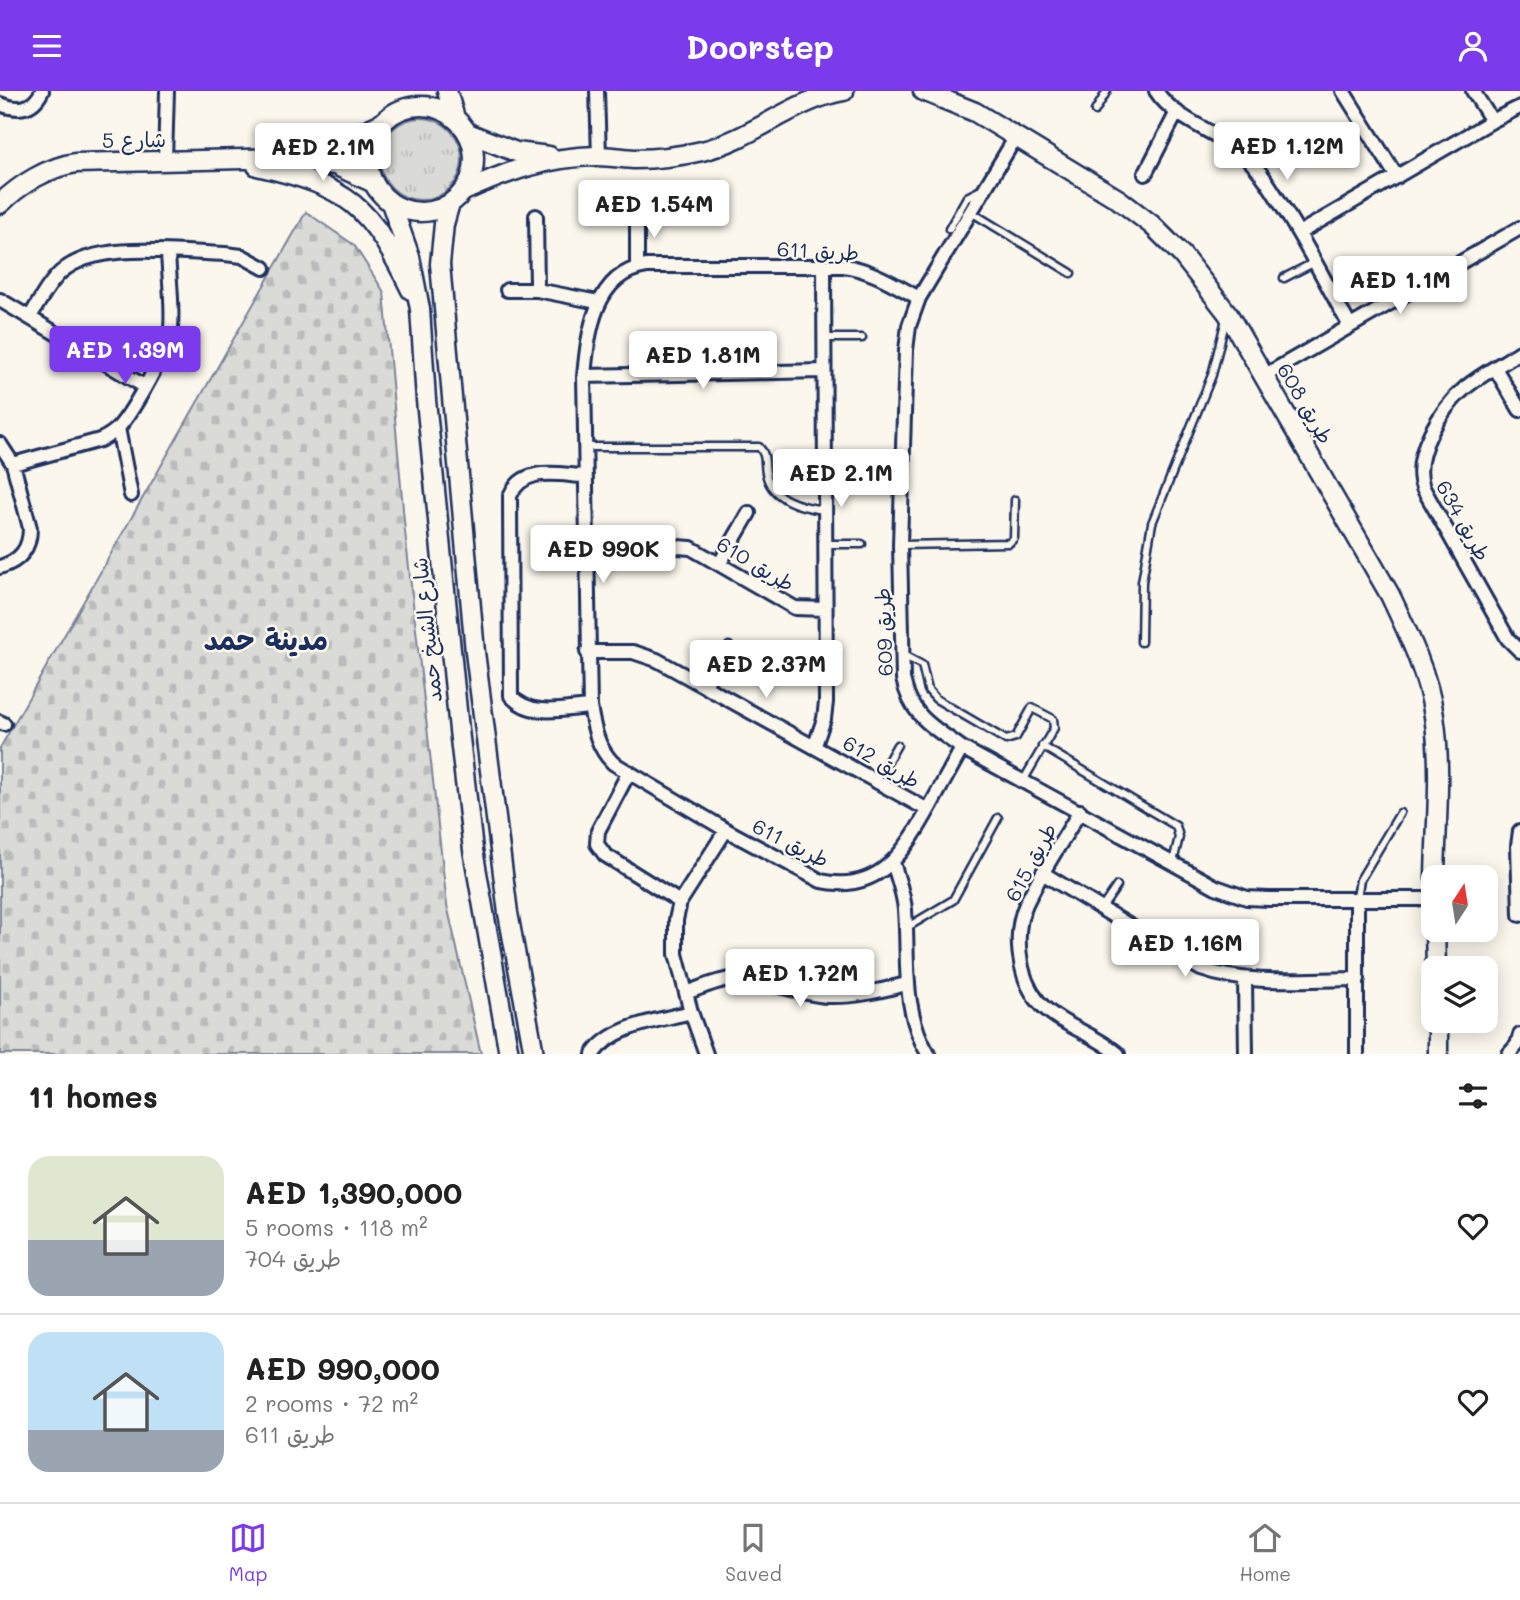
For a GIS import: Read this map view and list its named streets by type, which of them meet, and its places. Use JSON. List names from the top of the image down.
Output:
{
  "streets": {
    "main road": ["شارع 5", "طريق 608", "شارع الشيخ حمد"],
    "street": [
      "طريق 611",
      "طريق 634",
      "طريق 610",
      "طريق 609",
      "طريق 612",
      "طريق 615"
    ]
  },
  "crossings": [
    ["شارع 5", "شارع الشيخ حمد"],
    ["طريق 611", "طريق 610"],
    ["طريق 611", "طريق 609"],
    ["طريق 611", "طريق 612"],
    ["طريق 608", "طريق 609"],
    ["طريق 610", "طريق 612"],
    ["طريق 609", "طريق 615"]
  ],
  "districts": ["مدينة حمد"],
  "north": "top",
  "page": {
    "header": "Doorstep",
    "price": [
      "AED 1.12M",
      "AED 2.1M",
      "AED 1.54M",
      "AED 1.1M",
      "AED 1.39M",
      "AED 1.81M",
      "AED 2.1M",
      "AED 990K",
      "AED 2.37M",
      "AED 1.16M",
      "AED 1.72M"
    ],
    "heading": "11 homes",
    "list": [
      {
        "name": "AED 1,390,000",
        "note": "5 rooms · 118 m² · طريق 704"
      },
      {
        "name": "AED 990,000",
        "note": "2 rooms · 72 m² · طريق 611"
      }
    ],
    "tabs": ["Map", "Saved", "Home"]
  }
}
